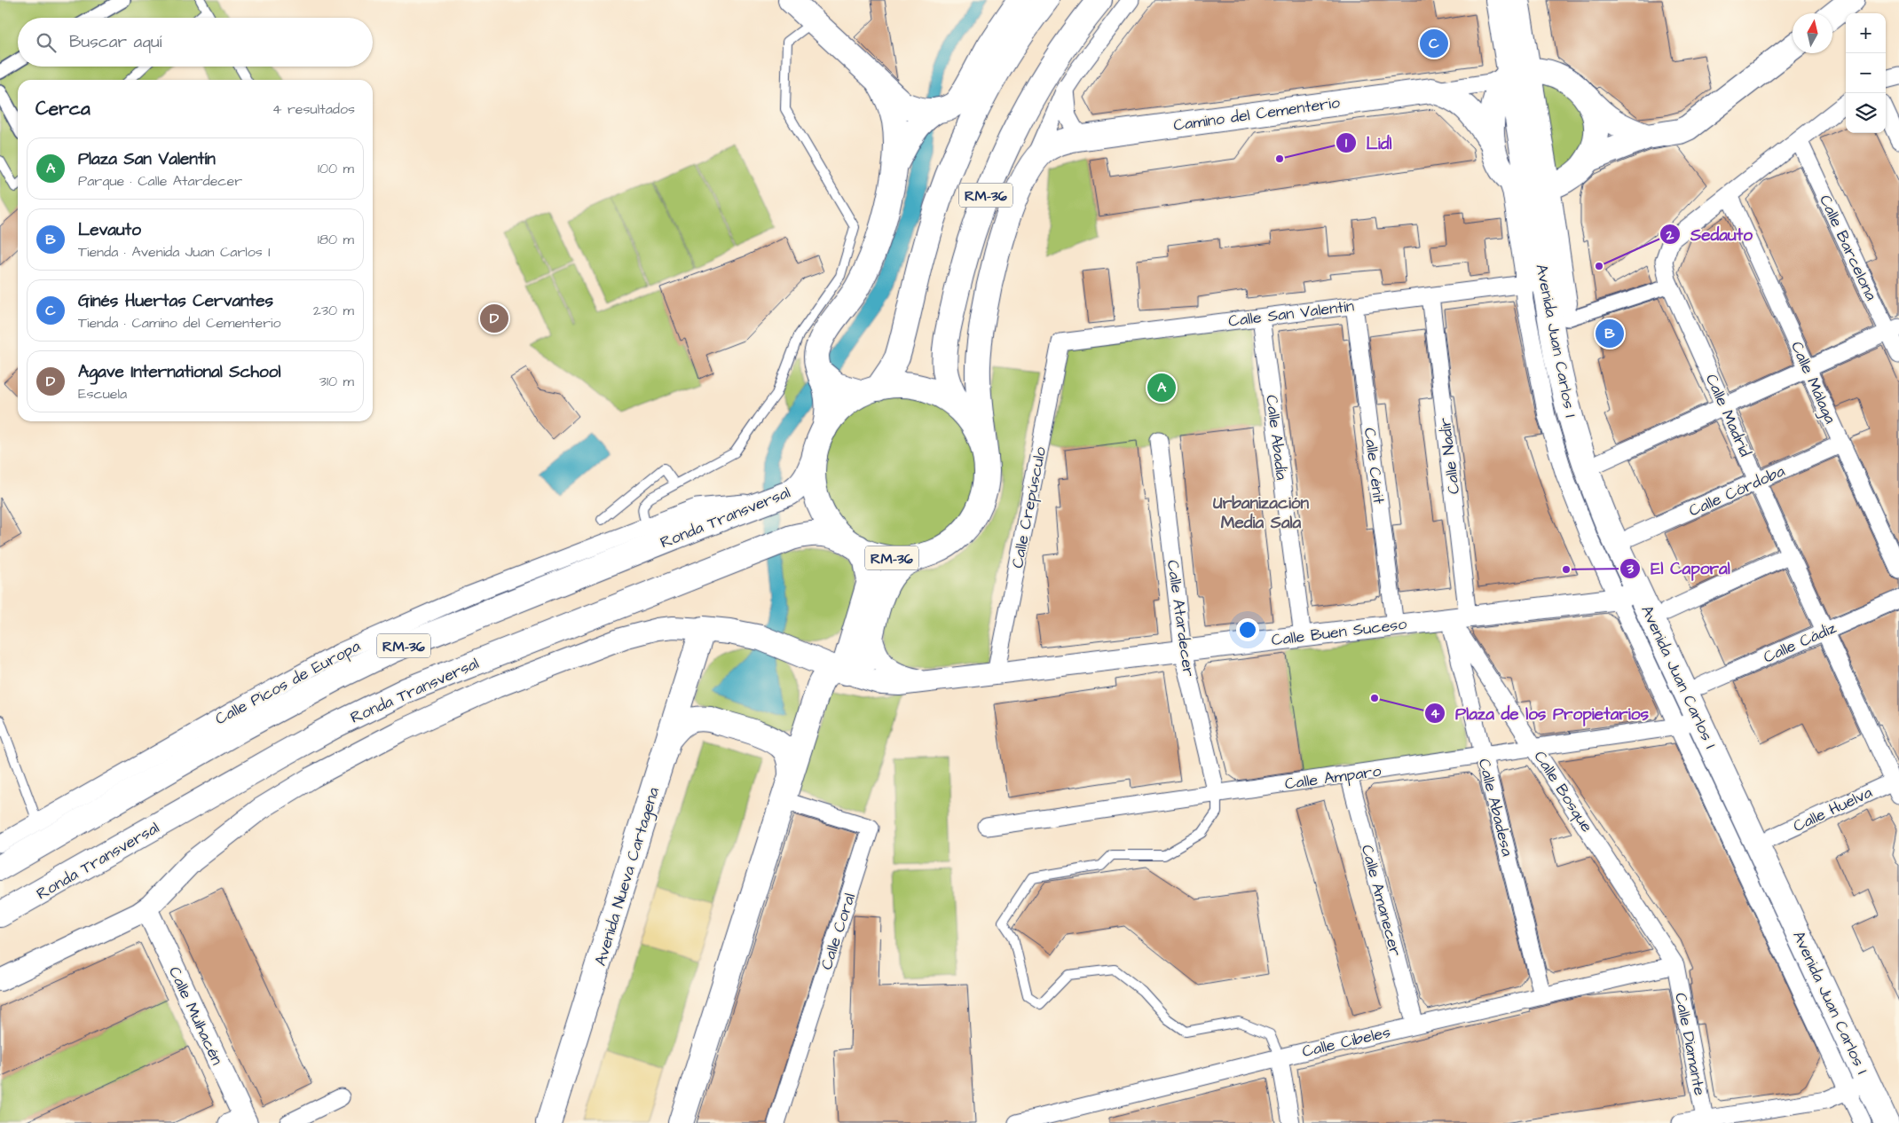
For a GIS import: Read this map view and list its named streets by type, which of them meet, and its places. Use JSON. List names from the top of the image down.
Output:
{
  "streets": {
    "main road": [
      "Camino del Cementerio",
      "RM-36",
      "Avenida Juan Carlos I",
      "Ronda Transversal",
      "Avenida Nueva Cartagena"
    ],
    "street": [
      "Calle Barcelona",
      "Calle San Valentín",
      "Calle Málaga",
      "Calle Madrid",
      "Calle Abadía",
      "Calle Nadir",
      "Calle Cénit",
      "Calle Córdoba",
      "Calle Crepúsculo",
      "Calle Atardecer",
      "Calle Buen Suceso",
      "Calle Cádiz",
      "Calle Picos de Europa",
      "Calle Amparo",
      "Calle Bosque",
      "Calle Abadesa",
      "Calle Huelva",
      "Calle Amanecer",
      "Calle Coral",
      "Calle Mulhacén",
      "Calle Cibeles",
      "Calle Diamante"
    ]
  },
  "crossings": [
    ["Camino del Cementerio", "Avenida Juan Carlos I"],
    ["RM-36", "Ronda Transversal"],
    ["Calle Barcelona", "Calle Madrid"],
    ["Calle San Valentín", "Avenida Juan Carlos I"],
    ["Calle San Valentín", "Calle Abadía"],
    ["Calle San Valentín", "Calle Nadir"],
    ["Calle San Valentín", "Calle Cénit"],
    ["Calle San Valentín", "Calle Crepúsculo"],
    ["Avenida Juan Carlos I", "Calle Córdoba"],
    ["Avenida Juan Carlos I", "Calle Buen Suceso"],
    ["Avenida Juan Carlos I", "Calle Cádiz"],
    ["Avenida Juan Carlos I", "Calle Amparo"],
    ["Avenida Juan Carlos I", "Calle Huelva"],
    ["Calle Málaga", "Calle Madrid"],
    ["Calle Málaga", "Calle Córdoba"],
    ["Calle Madrid", "Calle Córdoba"],
    ["Calle Madrid", "Calle Cádiz"],
    ["Calle Madrid", "Calle Huelva"],
    ["Calle Abadía", "Calle Buen Suceso"],
    ["Calle Nadir", "Calle Buen Suceso"],
    ["Calle Nadir", "Calle Bosque"],
    ["Calle Nadir", "Calle Abadesa"],
    ["Calle Cénit", "Calle Buen Suceso"],
    ["Calle Crepúsculo", "Calle Buen Suceso"],
    ["Ronda Transversal", "Calle Picos de Europa"],
    ["Calle Atardecer", "Calle Buen Suceso"],
    ["Calle Atardecer", "Calle Amparo"],
    ["Calle Buen Suceso", "Calle Bosque"],
    ["Calle Buen Suceso", "Calle Abadesa"],
    ["Calle Amparo", "Calle Bosque"],
    ["Calle Amparo", "Calle Abadesa"],
    ["Calle Amparo", "Calle Amanecer"],
    ["Calle Bosque", "Calle Abadesa"],
    ["Calle Bosque", "Calle Cibeles"],
    ["Calle Bosque", "Calle Diamante"],
    ["Calle Abadesa", "Calle Cibeles"],
    ["Calle Amanecer", "Calle Cibeles"],
    ["Calle Cibeles", "Calle Diamante"]
  ],
  "districts": ["Urbanización Media Sala"],
  "places": [
    "Lidl",
    "Sedauto",
    "El Caporal",
    "Plaza de los Propietarios"
  ],
  "north": "top",
  "page": {
    "map_buttons": ["+", "−"],
    "search": "Buscar aquí",
    "pins": [
      "C",
      "D",
      "B",
      "A"
    ],
    "heading": ["Cerca", "4 resultados"],
    "list": [
      {
        "mark": "A",
        "name": "Plaza San Valentín",
        "note": "Parque · Calle Atardecer",
        "value": "100 m"
      },
      {
        "mark": "B",
        "name": "Levauto",
        "note": "Tienda · Avenida Juan Carlos I",
        "value": "180 m"
      },
      {
        "mark": "C",
        "name": "Ginés Huertas Cervantes",
        "note": "Tienda · Camino del Cementerio",
        "value": "230 m"
      },
      {
        "mark": "D",
        "name": "Agave International School",
        "note": "Escuela",
        "value": "310 m"
      }
    ]
  }
}
